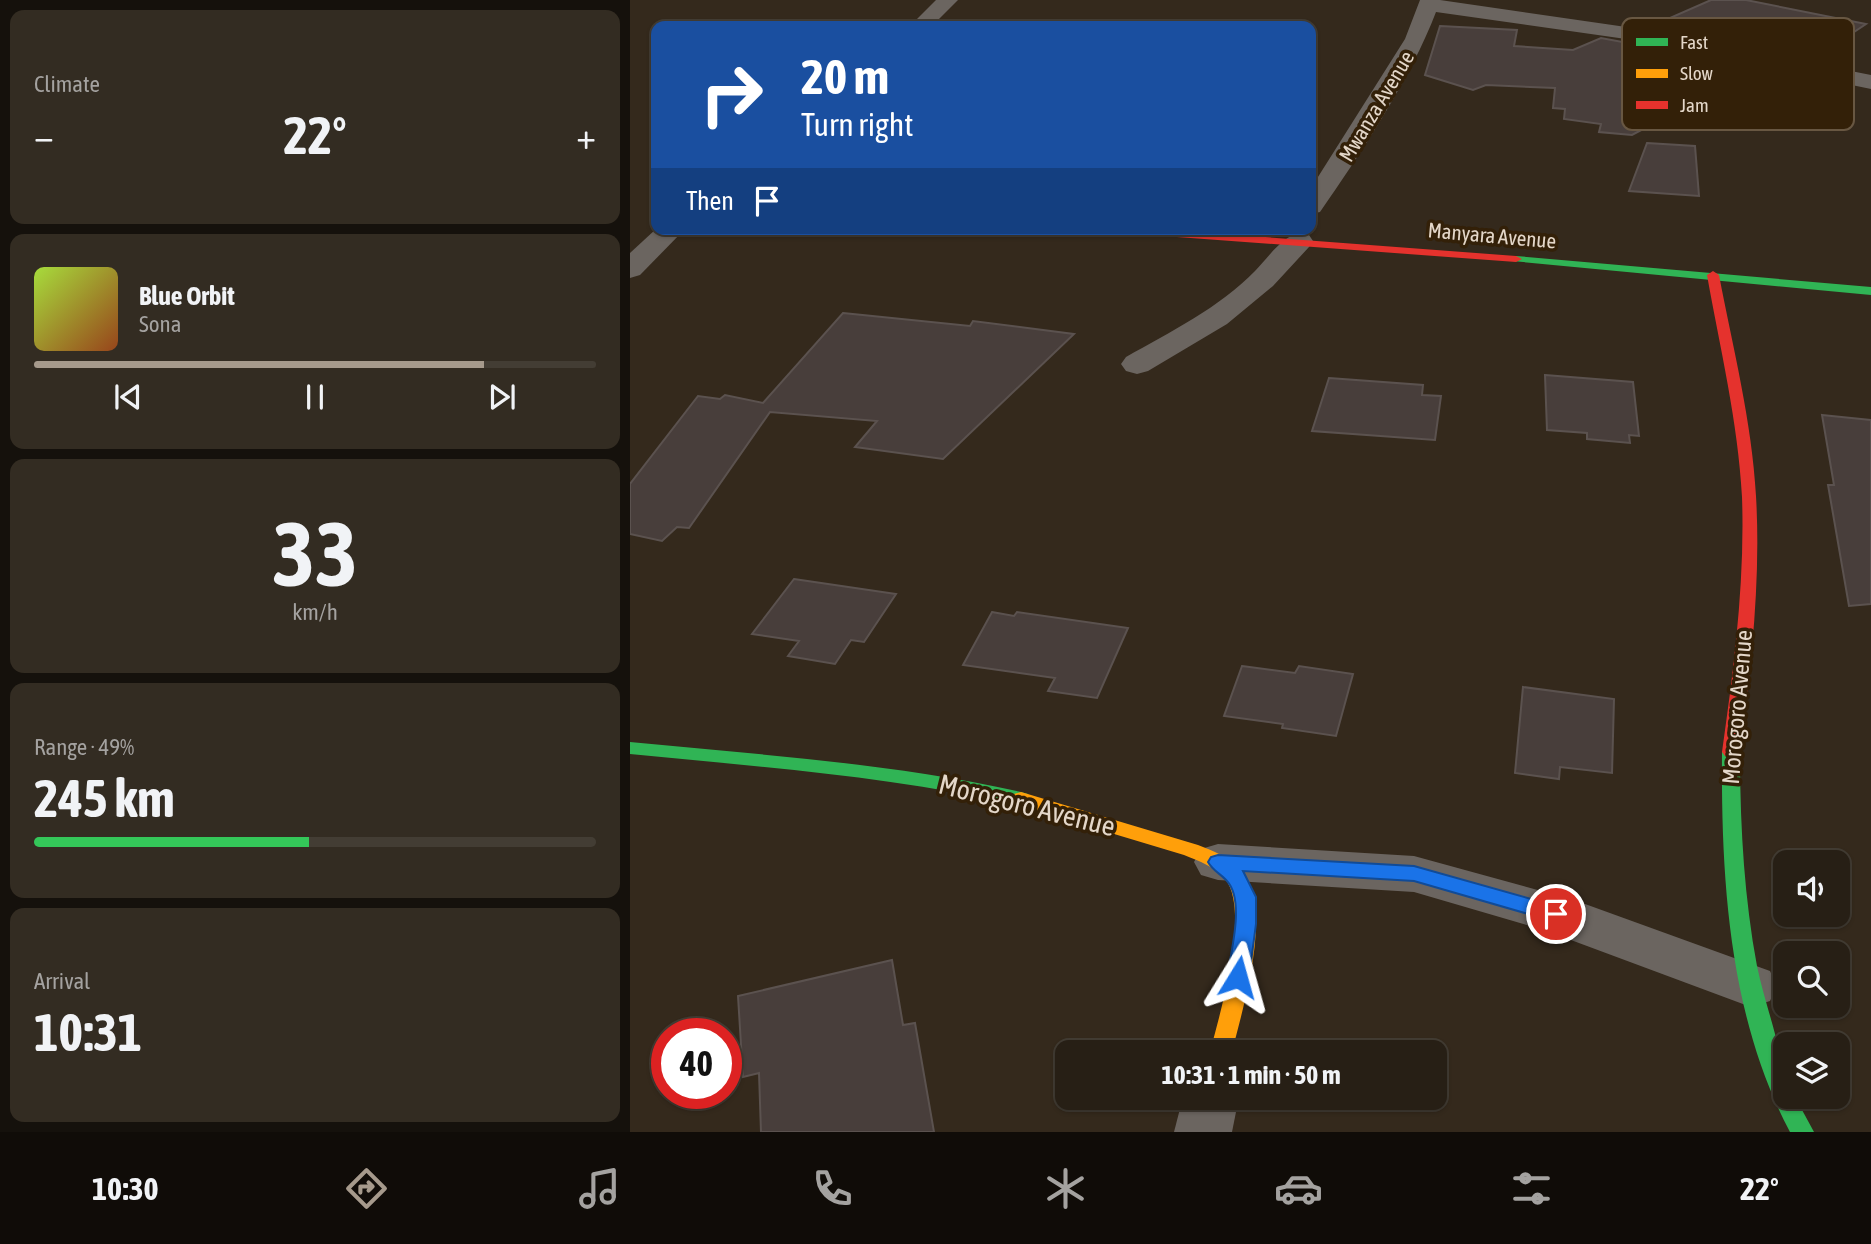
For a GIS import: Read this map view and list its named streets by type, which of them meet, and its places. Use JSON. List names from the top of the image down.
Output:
{
  "streets": {
    "street": ["Mwanza Avenue", "Manyara Avenue", "Morogoro Avenue"]
  },
  "crossings": [
    ["Manyara Avenue", "Morogoro Avenue"]
  ],
  "legend": ["Fast", "Slow", "Jam"],
  "page": {
    "tile": [
      "Climate",
      ["33", "km/h"],
      ["Range · 49%", "245 km"],
      ["Arrival", "10:31"]
    ],
    "turn": ["20 m", "Turn right"],
    "heat": ["−", "22°", "+"],
    "then": "Then",
    "song": ["Blue Orbit", "Sona"],
    "limit": "40",
    "trip": "10:31 · 1 min · 50 m",
    "tabs": ["10:30", "22°"]
  }
}
